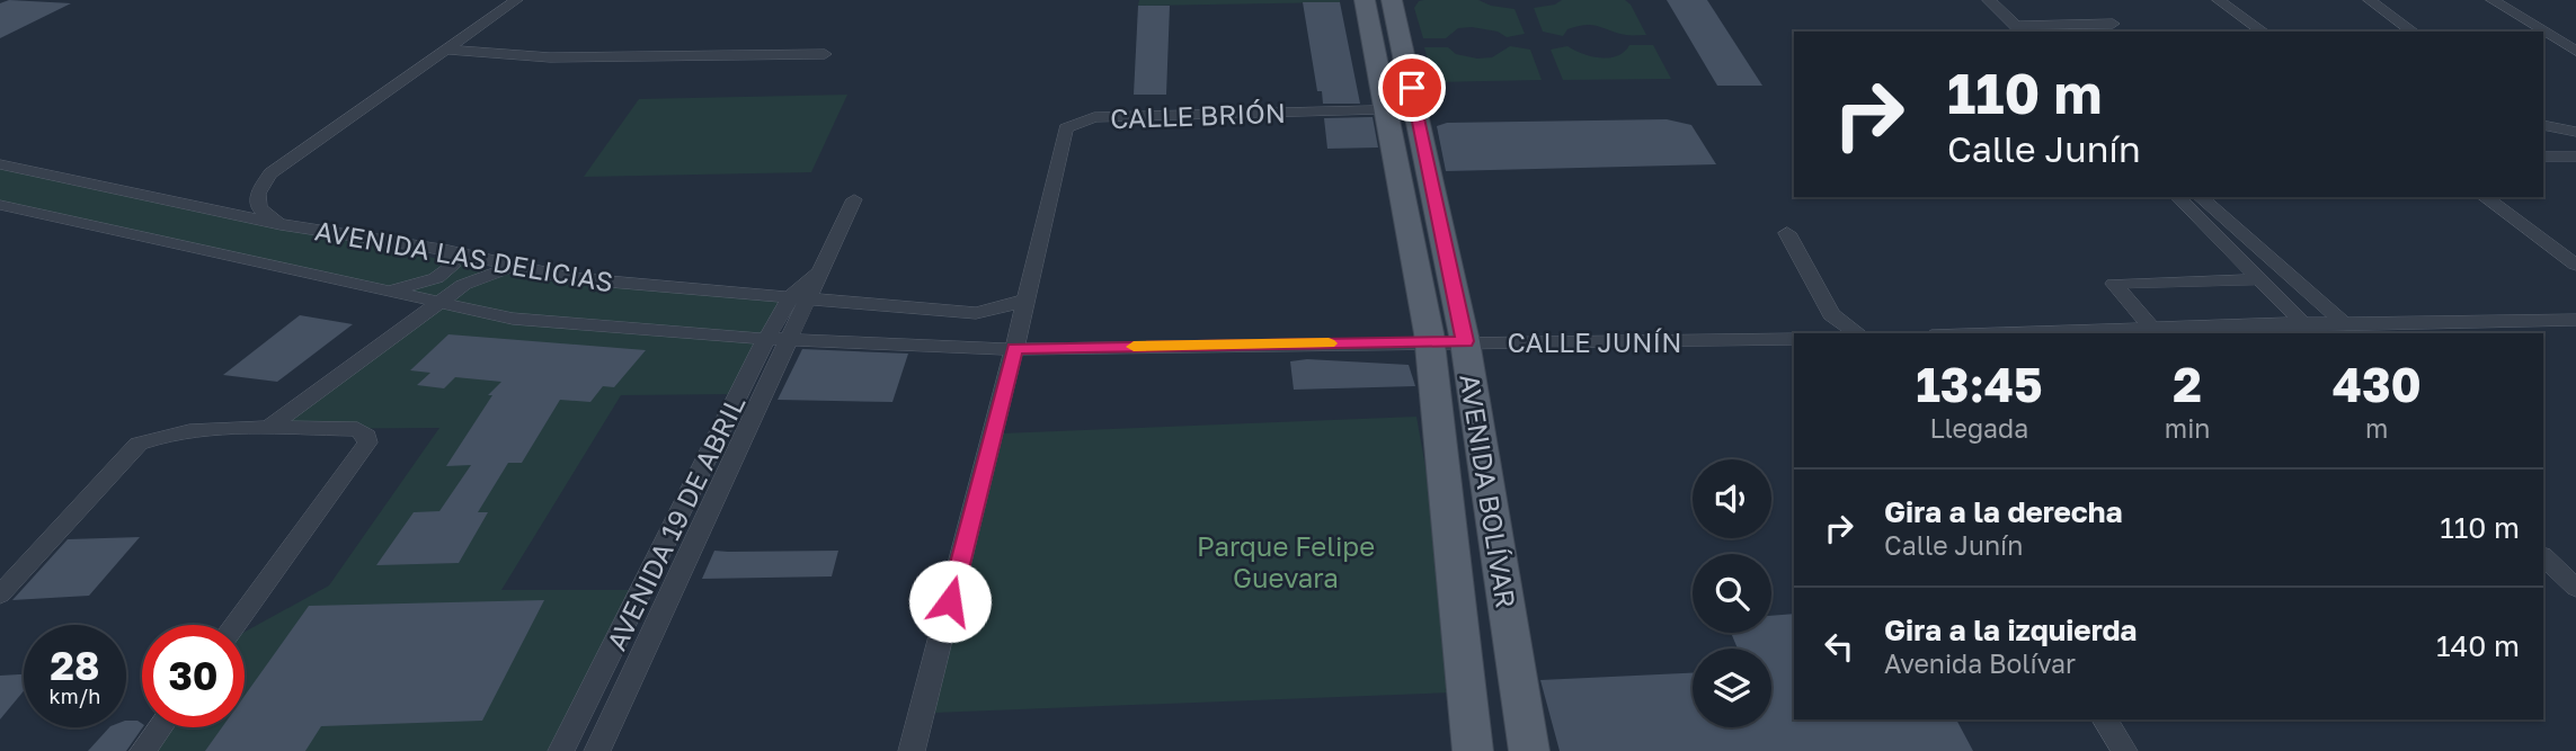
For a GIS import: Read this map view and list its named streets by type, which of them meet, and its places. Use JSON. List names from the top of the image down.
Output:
{
  "streets": {
    "main road": ["AVENIDA BOLÍVAR"],
    "street": [
      "CALLE BRIÓN",
      "AVENIDA LAS DELICIAS",
      "CALLE JUNÍN",
      "AVENIDA 19 DE ABRIL"
    ]
  },
  "crossings": [
    ["CALLE BRIÓN", "AVENIDA LAS DELICIAS"],
    ["CALLE BRIÓN", "CALLE JUNÍN"],
    ["CALLE BRIÓN", "AVENIDA BOLÍVAR"],
    ["AVENIDA LAS DELICIAS", "CALLE JUNÍN"],
    ["AVENIDA LAS DELICIAS", "AVENIDA 19 DE ABRIL"],
    ["CALLE JUNÍN", "AVENIDA BOLÍVAR"]
  ],
  "parks": ["Parque Felipe Guevara"],
  "page": {
    "turn": ["110 m", "Calle Junín"],
    "eta": [
      "13:45",
      "Llegada",
      "2",
      "min",
      "430",
      "m"
    ],
    "list": [
      {
        "name": "Gira a la derecha",
        "note": "Calle Junín",
        "value": "110 m"
      },
      {
        "name": "Gira a la izquierda",
        "note": "Avenida Bolívar",
        "value": "140 m"
      }
    ],
    "speed": "28 km/h",
    "limit": "30"
  }
}
